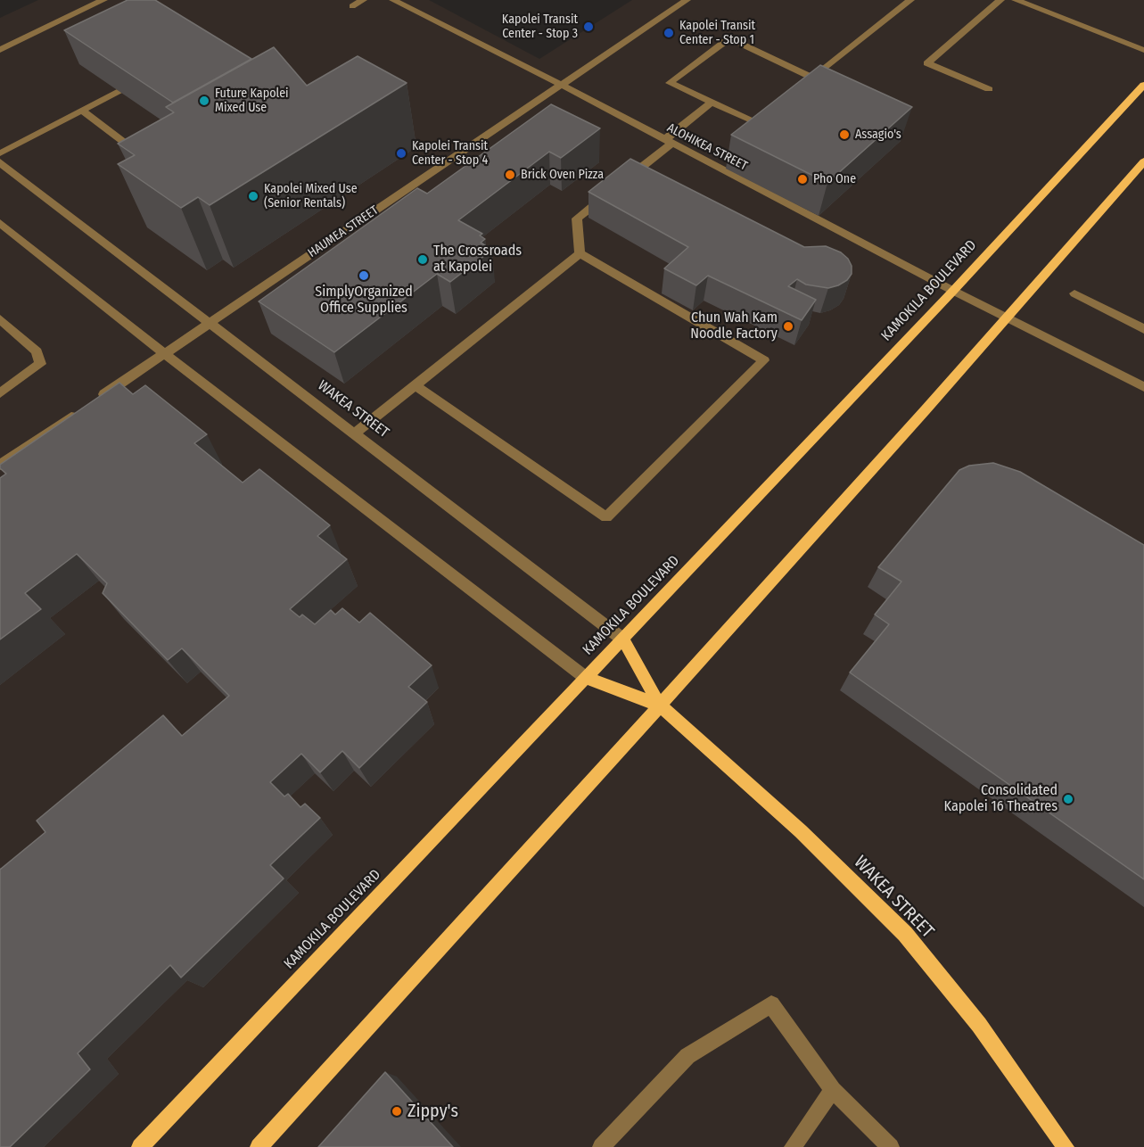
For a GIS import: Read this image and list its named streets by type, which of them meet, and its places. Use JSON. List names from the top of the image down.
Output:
{
  "streets": {
    "main road": ["KAMOKILA BOULEVARD", "WAKEA STREET"],
    "street": ["ALOHIKEA STREET", "HAUMEA STREET"]
  },
  "crossings": [
    ["ALOHIKEA STREET", "HAUMEA STREET"],
    ["ALOHIKEA STREET", "KAMOKILA BOULEVARD"],
    ["HAUMEA STREET", "WAKEA STREET"],
    ["KAMOKILA BOULEVARD", "WAKEA STREET"]
  ],
  "places": [
    "Kapolei Transit Center - Stop 3",
    "Kapolei Transit Center - Stop 1",
    "Future Kapolei Mixed Use",
    "Assagio's",
    "Kapolei Transit Center - Stop 4",
    "Brick Oven Pizza",
    "Pho One",
    "Kapolei Mixed Use (Senior Rentals)",
    "The Crossroads at Kapolei",
    "SimplyOrganized Office Supplies",
    "Chun Wah Kam Noodle Factory",
    "Consolidated Kapolei 16 Theatres",
    "Zippy's"
  ]
}
